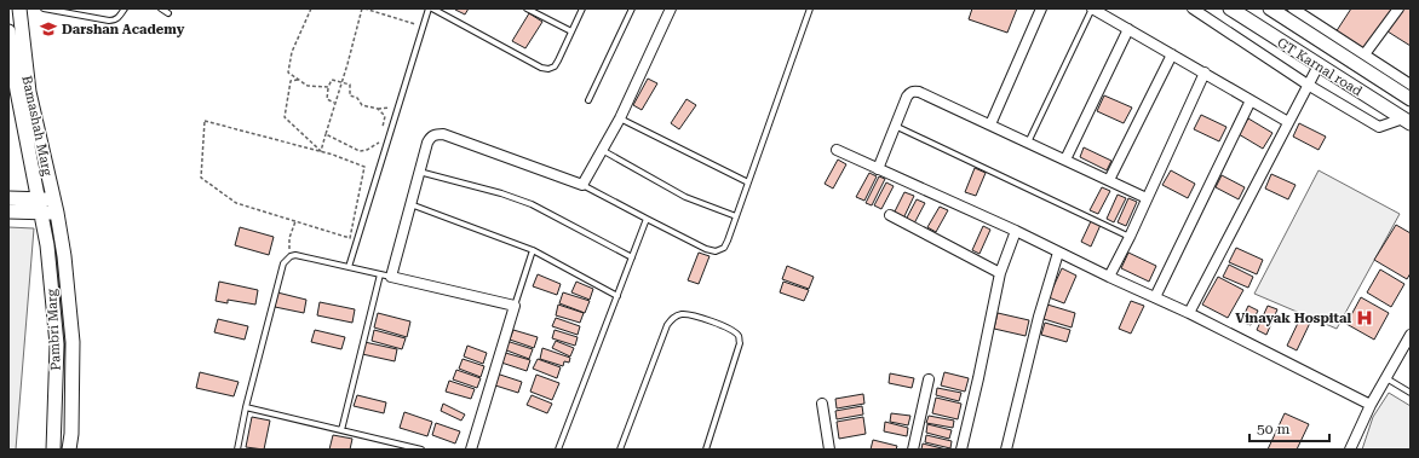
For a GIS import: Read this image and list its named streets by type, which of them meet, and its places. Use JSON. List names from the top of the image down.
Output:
{
  "streets": {
    "street": ["GT Karnal road", "Bamashah Marg", "Pambri Marg"]
  },
  "crossings": [
    ["Bamashah Marg", "Pambri Marg"]
  ],
  "places": {
    "school or university": ["Darshan Academy"],
    "hospital": ["Vinayak Hospital"]
  },
  "scale_bar": "50 m"
}
